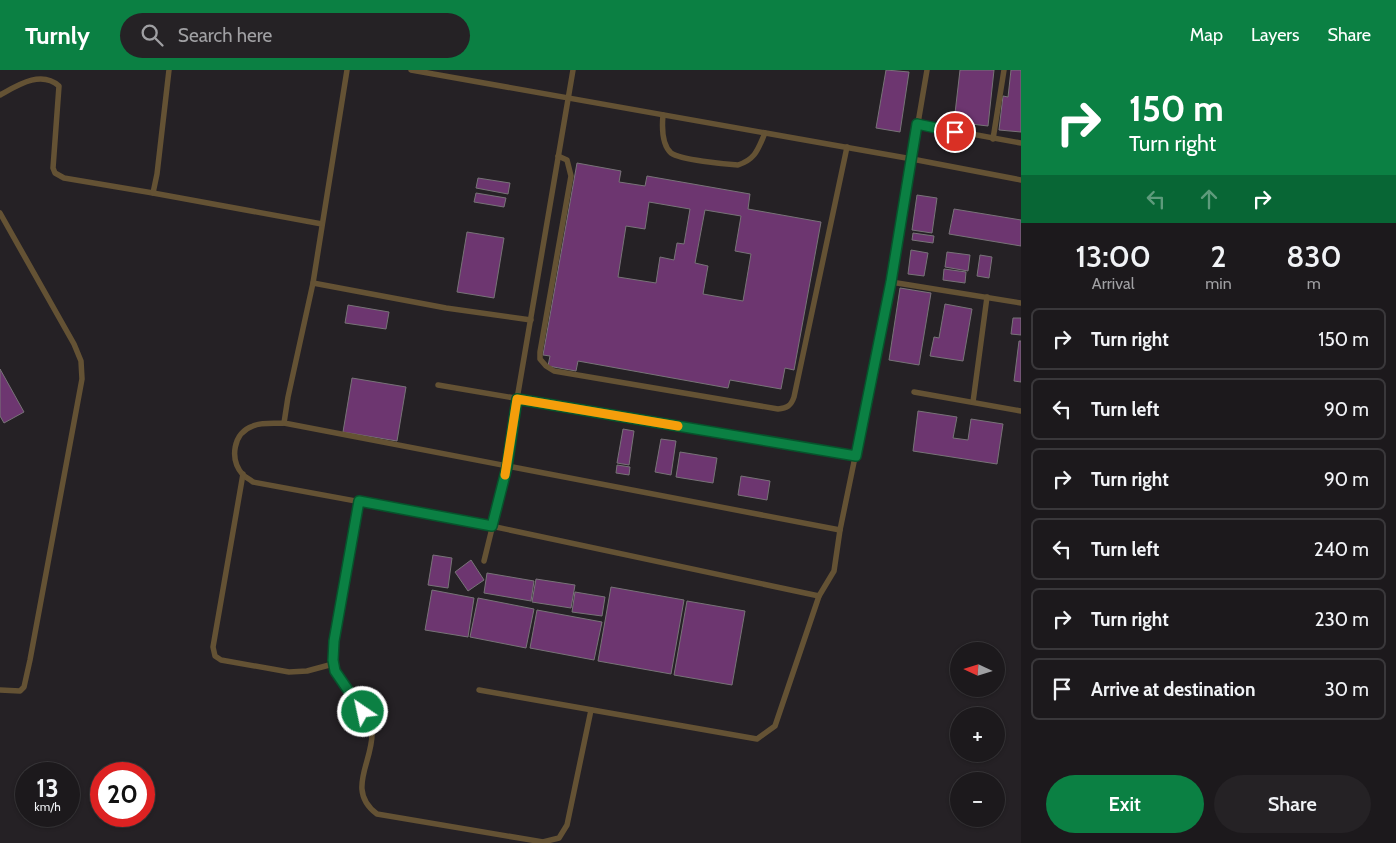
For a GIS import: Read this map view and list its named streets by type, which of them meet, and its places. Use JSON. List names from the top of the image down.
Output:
{
  "north": "left",
  "page": {
    "header": "Turnly",
    "search": "Search here",
    "nav": ["Map", "Layers", "Share"],
    "turn": ["150 m", "Turn right"],
    "eta": [
      "13:00",
      "Arrival",
      "2",
      "min",
      "830",
      "m"
    ],
    "list": [
      {
        "name": "Turn right",
        "value": "150 m"
      },
      {
        "name": "Turn left",
        "value": "90 m"
      },
      {
        "name": "Turn right",
        "value": "90 m"
      },
      {
        "name": "Turn left",
        "value": "240 m"
      },
      {
        "name": "Turn right",
        "value": "230 m"
      },
      {
        "name": "Arrive at destination",
        "value": "30 m"
      }
    ],
    "map_buttons": ["+", "−"],
    "speed": "13 km/h",
    "limit": "20",
    "buttons": ["Exit", "Share"]
  }
}
